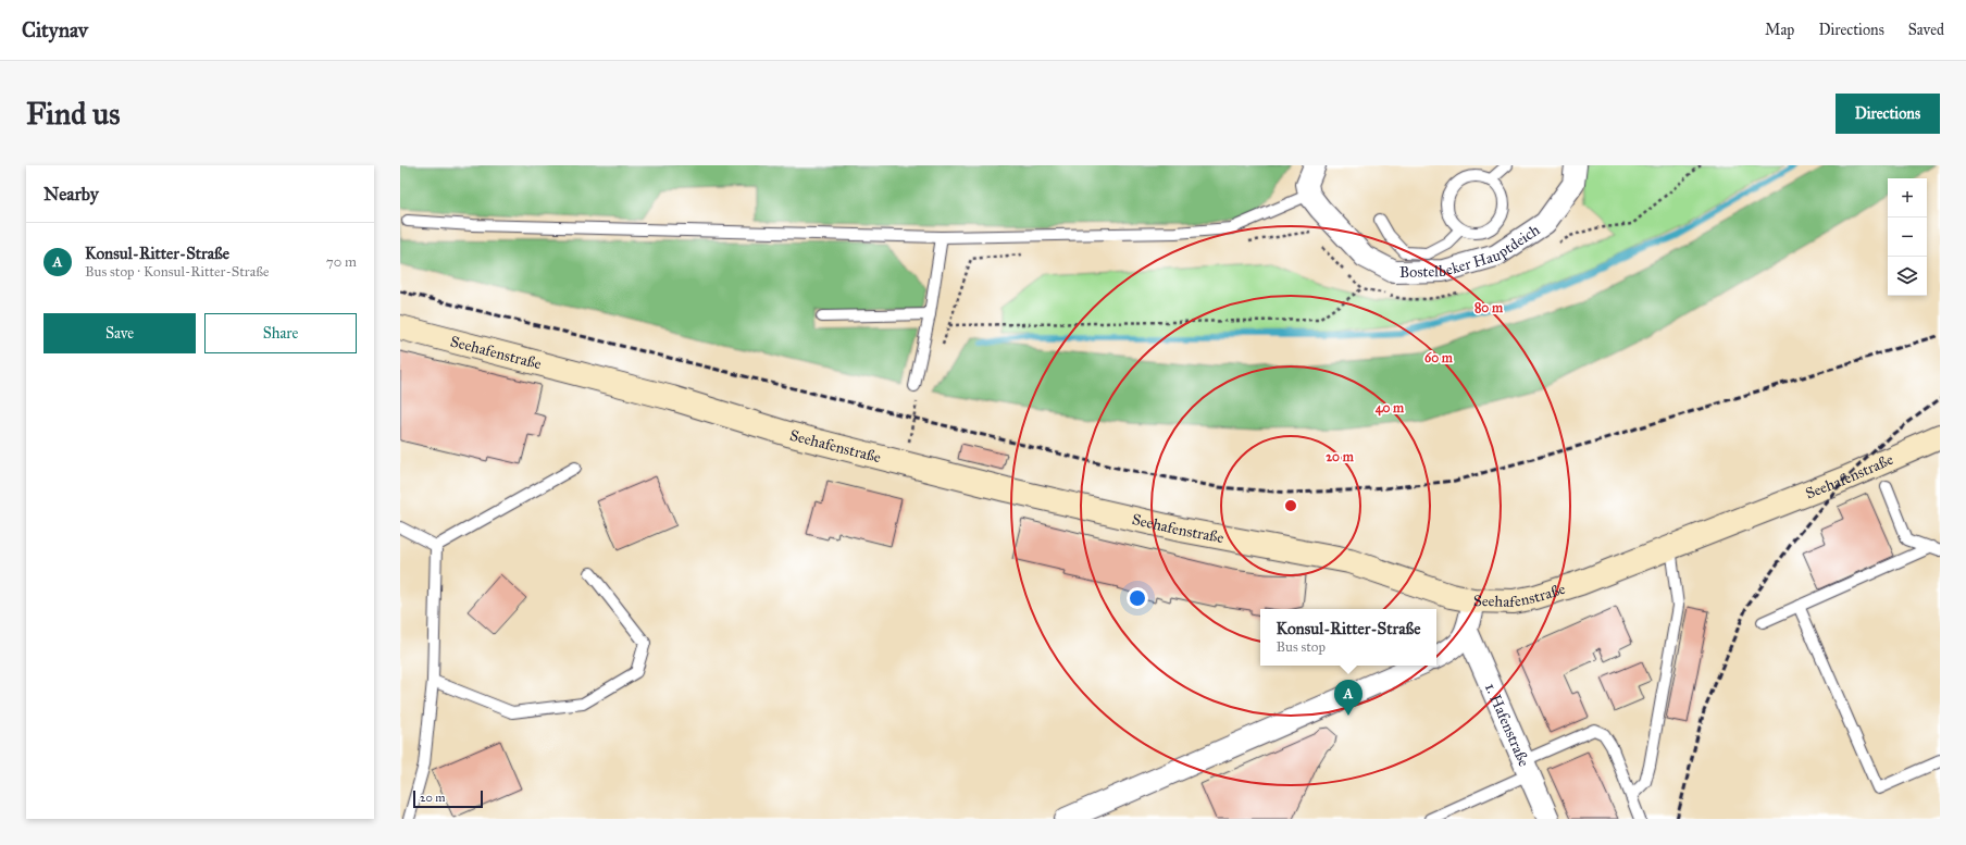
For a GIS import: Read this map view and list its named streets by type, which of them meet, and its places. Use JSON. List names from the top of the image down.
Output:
{
  "streets": {
    "main road": ["Seehafenstraße"],
    "street": ["Bostelbeker Hauptdeich", "1. Hafenstraße"]
  },
  "scale_bar": "20 m",
  "page": {
    "header": "Citynav",
    "nav": ["Map", "Directions", "Saved"],
    "buttons": [
      "Directions",
      ["Save", "Share"]
    ],
    "title": "Find us",
    "heading": "Nearby",
    "map_buttons": ["+", "−"],
    "list": [
      {
        "mark": "A",
        "name": "Konsul-Ritter-Straße",
        "note": "Bus stop · Konsul-Ritter-Straße",
        "value": "70 m"
      }
    ],
    "popup": ["Konsul-Ritter-Straße", "Bus stop"],
    "pins": "A",
    "scale": "20 m"
  },
  "rings": [
    "80 m",
    "60 m",
    "40 m",
    "20 m"
  ]
}
